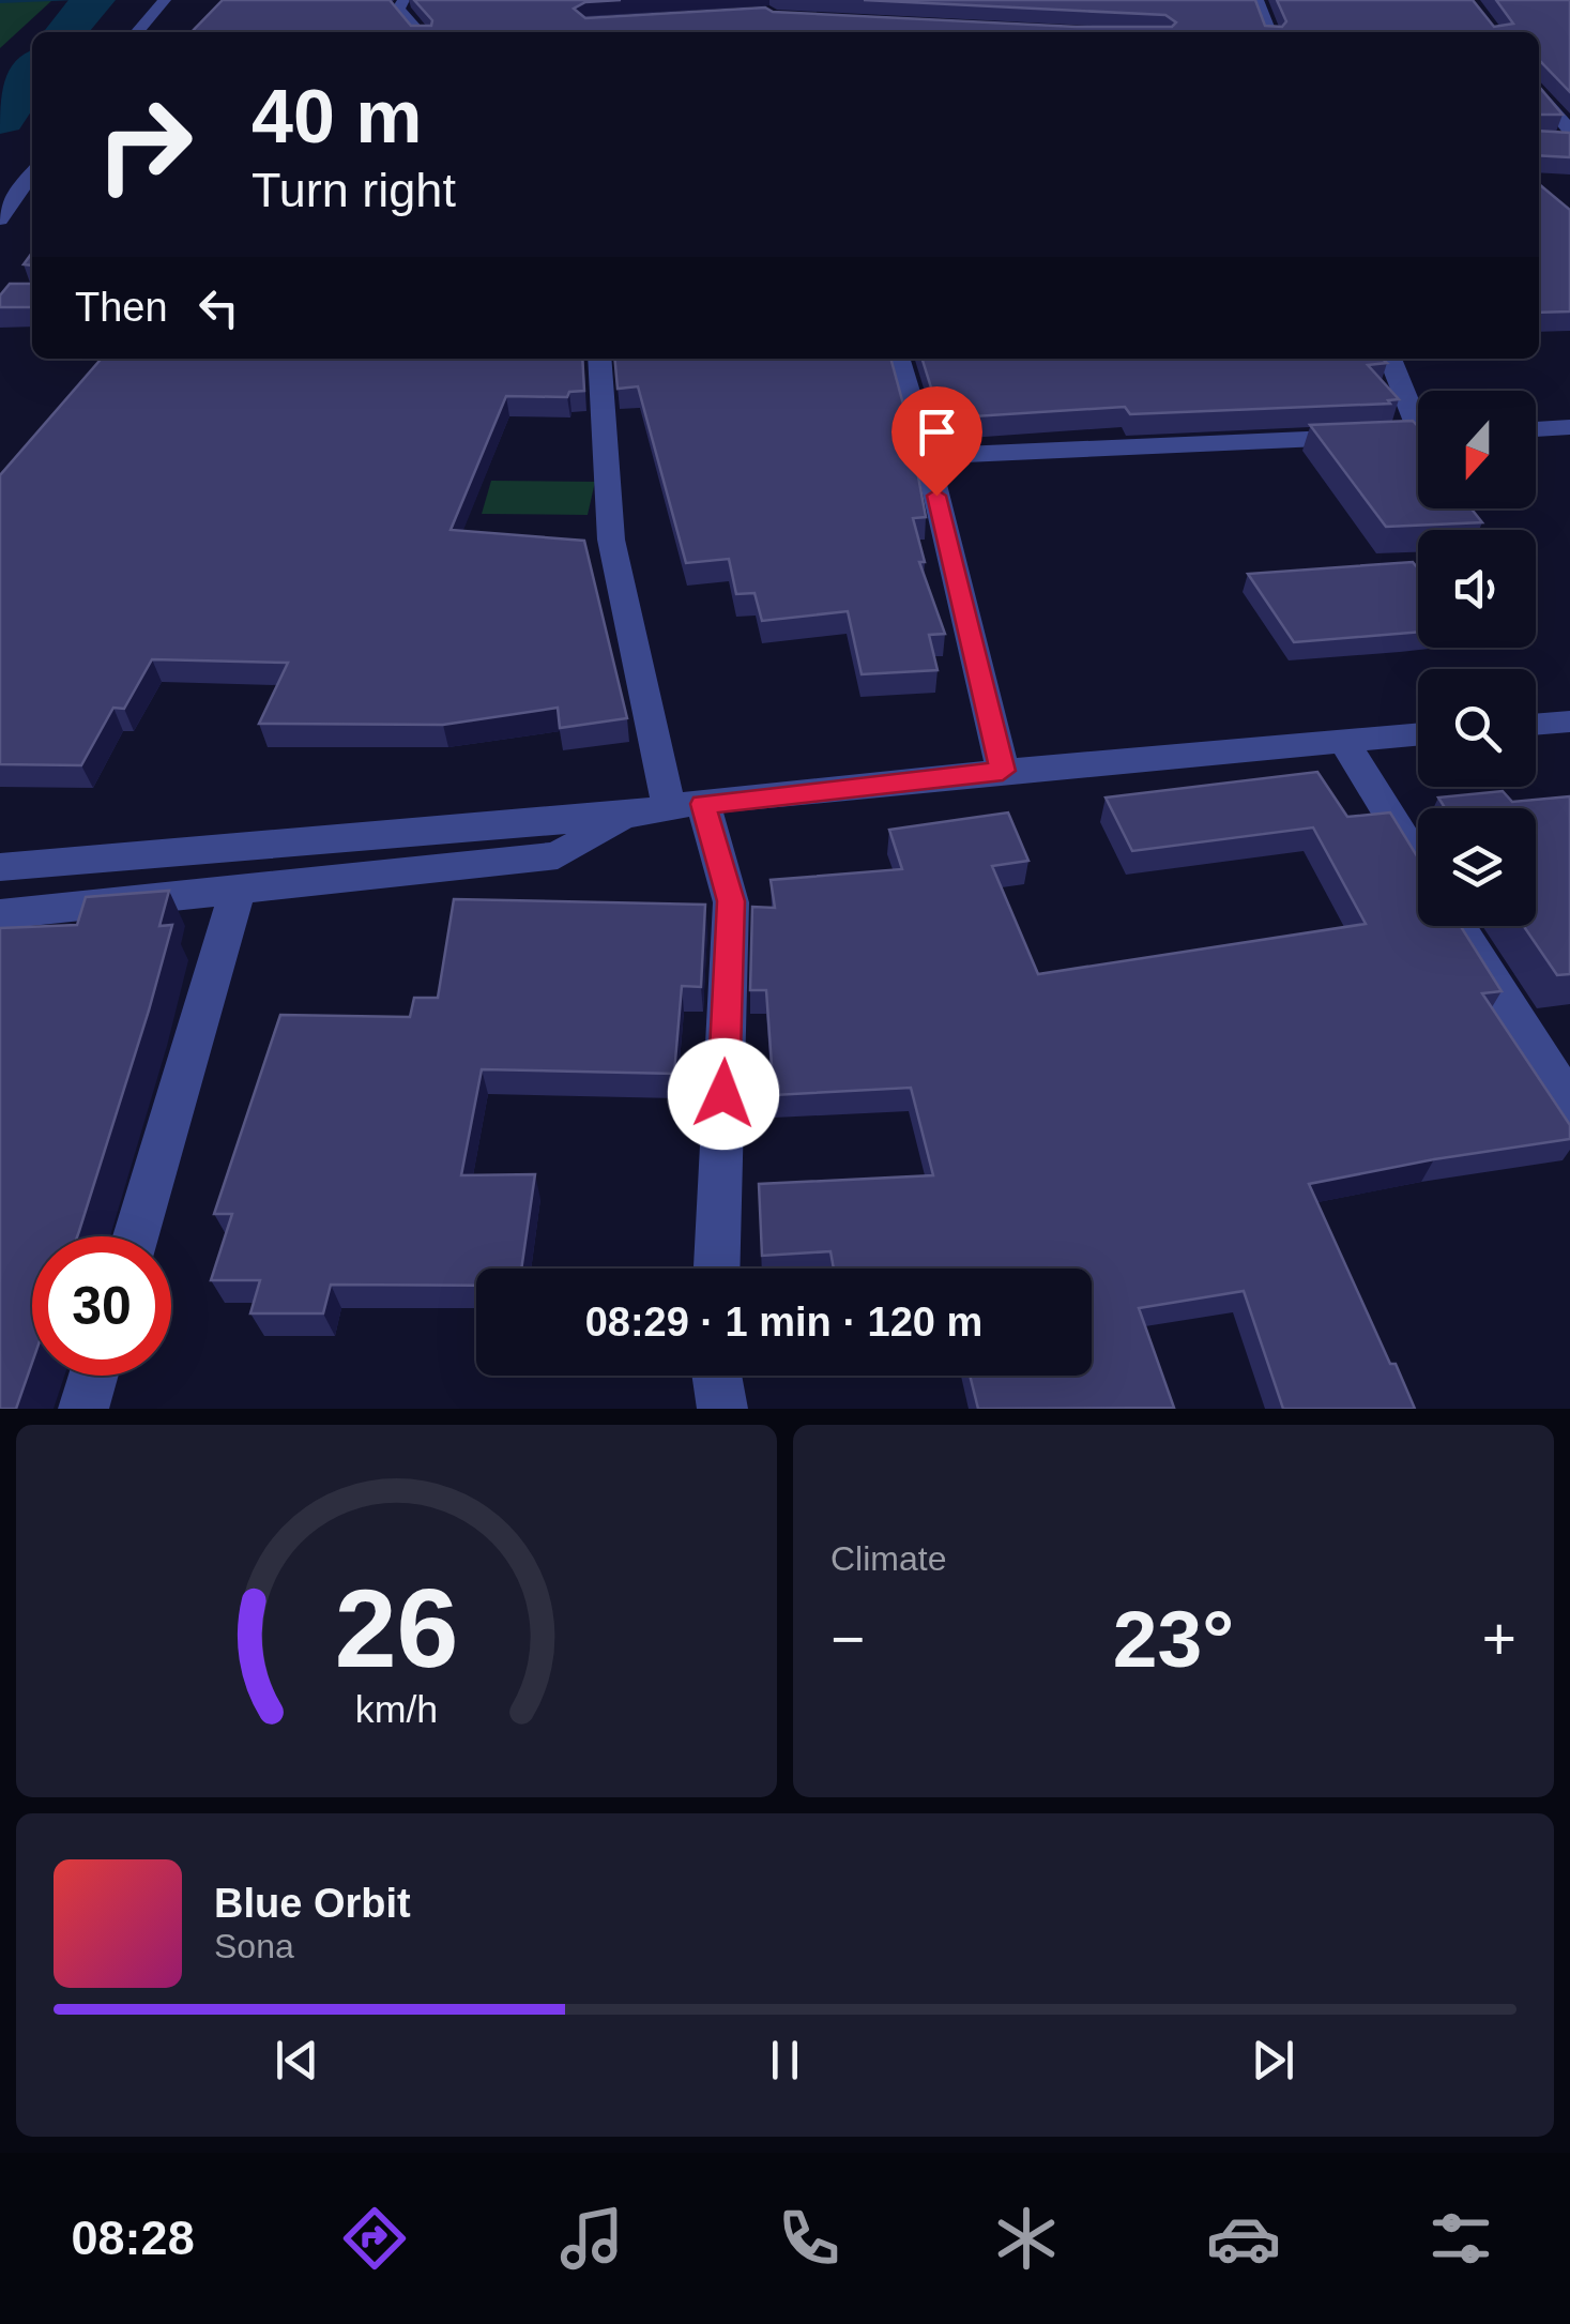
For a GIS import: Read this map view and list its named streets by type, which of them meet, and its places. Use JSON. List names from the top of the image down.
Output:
{
  "north": "bottom",
  "page": {
    "turn": ["40 m", "Turn right"],
    "then": "Then",
    "limit": "30",
    "trip": "08:29 · 1 min · 120 m",
    "tile": "Climate",
    "heat": ["−", "23°", "+"],
    "song": ["Blue Orbit", "Sona"],
    "tabs": "08:28",
    "gauge": ["26", "km/h"]
  }
}
